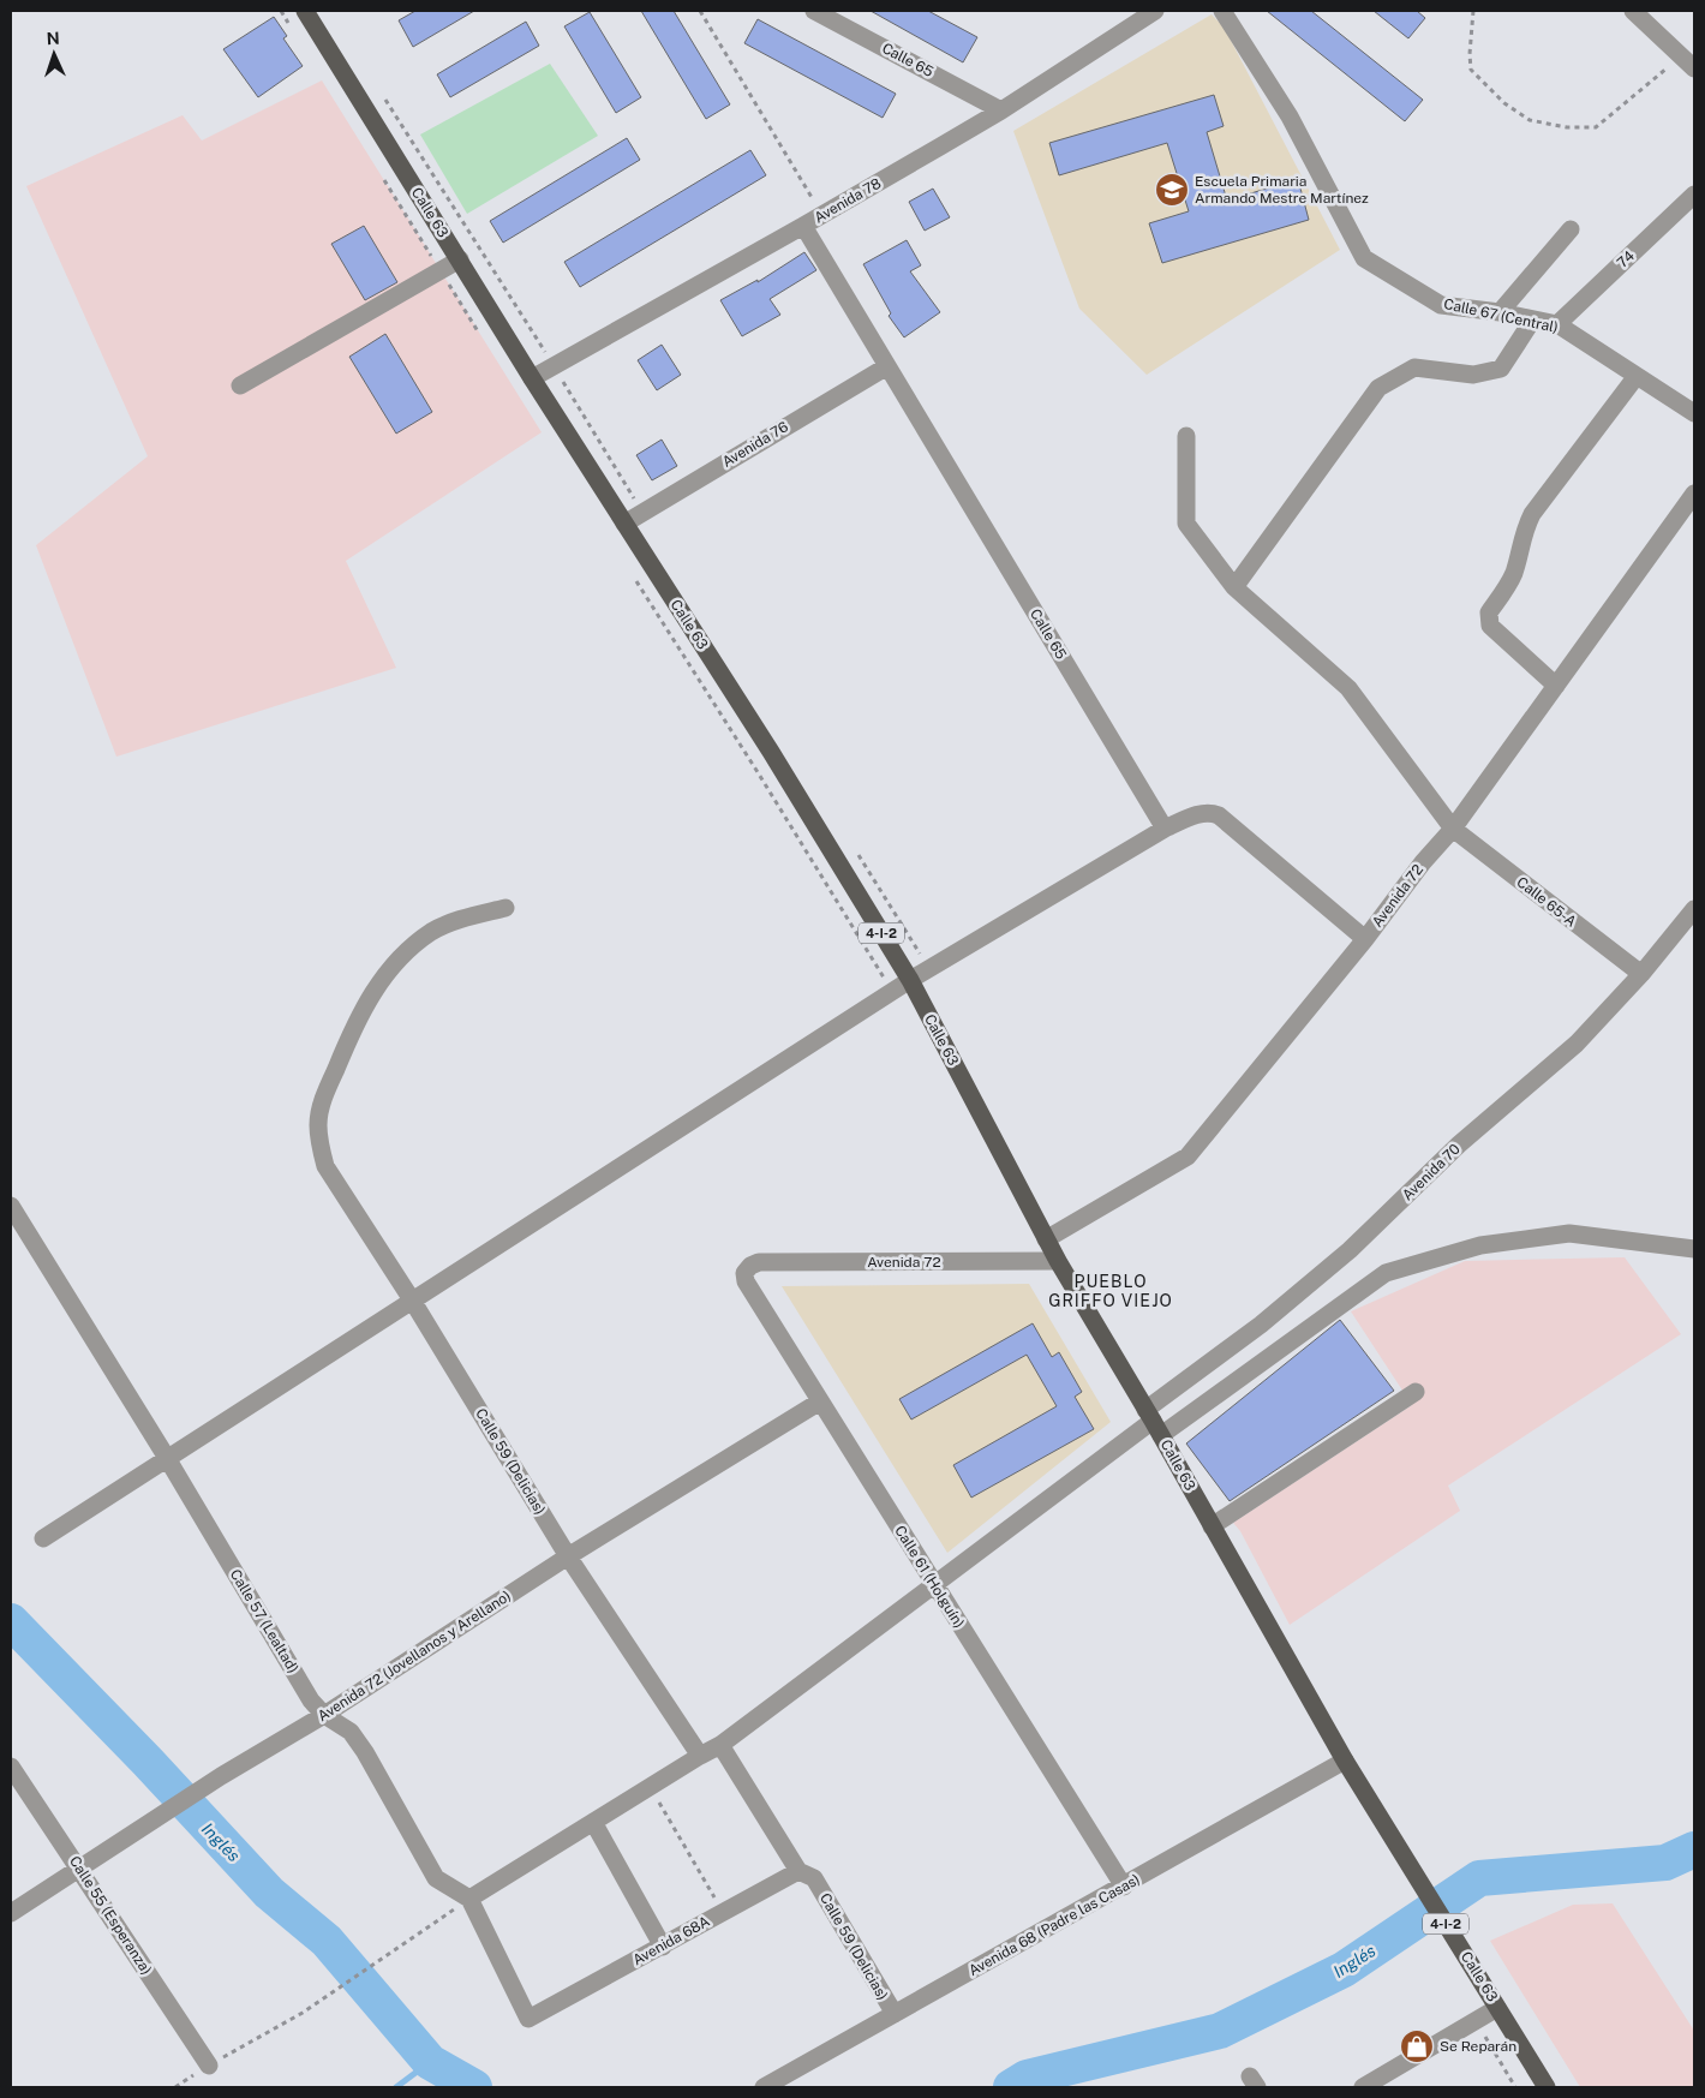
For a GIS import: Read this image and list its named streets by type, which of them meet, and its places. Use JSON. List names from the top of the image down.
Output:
{
  "streets": {
    "main road": ["Calle 63", "4-I-2"],
    "street": [
      "Calle 65",
      "Avenida 78",
      "74",
      "Calle 67 (Central)",
      "Avenida 76",
      "Avenida 72",
      "Calle 65-A",
      "Avenida 70",
      "Calle 59 (Delicias)",
      "Calle 61 (Holguín)",
      "Calle 57 (Lealtad)",
      "Avenida 72 (Jovellanos y Arellano)",
      "Calle 55 (Esperanza)",
      "Avenida 68 (Padre las Casas)",
      "Avenida 68A"
    ]
  },
  "crossings": [
    ["Calle 65", "Avenida 78"],
    ["Calle 65", "Avenida 76"],
    ["Avenida 78", "Calle 63"],
    ["Calle 63", "Avenida 76"],
    ["Calle 63", "Avenida 72"],
    ["Calle 63", "Avenida 70"],
    ["Calle 63", "Avenida 68 (Padre las Casas)"],
    ["74", "Calle 67 (Central)"],
    ["Avenida 72", "Calle 65-A"],
    ["Avenida 72", "Calle 61 (Holguín)"],
    ["Calle 65-A", "Avenida 70"],
    ["Calle 59 (Delicias)", "Avenida 72 (Jovellanos y Arellano)"],
    ["Calle 59 (Delicias)", "Avenida 68 (Padre las Casas)"],
    ["Calle 59 (Delicias)", "Avenida 68A"],
    ["Calle 61 (Holguín)", "Avenida 72 (Jovellanos y Arellano)"],
    ["Calle 61 (Holguín)", "Avenida 68 (Padre las Casas)"],
    ["Calle 57 (Lealtad)", "Avenida 72 (Jovellanos y Arellano)"],
    ["Calle 57 (Lealtad)", "Avenida 68A"],
    ["Avenida 72 (Jovellanos y Arellano)", "Calle 55 (Esperanza)"]
  ],
  "districts": ["PUEBLO GRIFFO VIEJO"],
  "water": ["Inglés"],
  "places": {
    "school or university": ["Escuela Primaria Armando Mestre Martínez"],
    "shop": ["Se Reparán"]
  },
  "north": "top"
}
